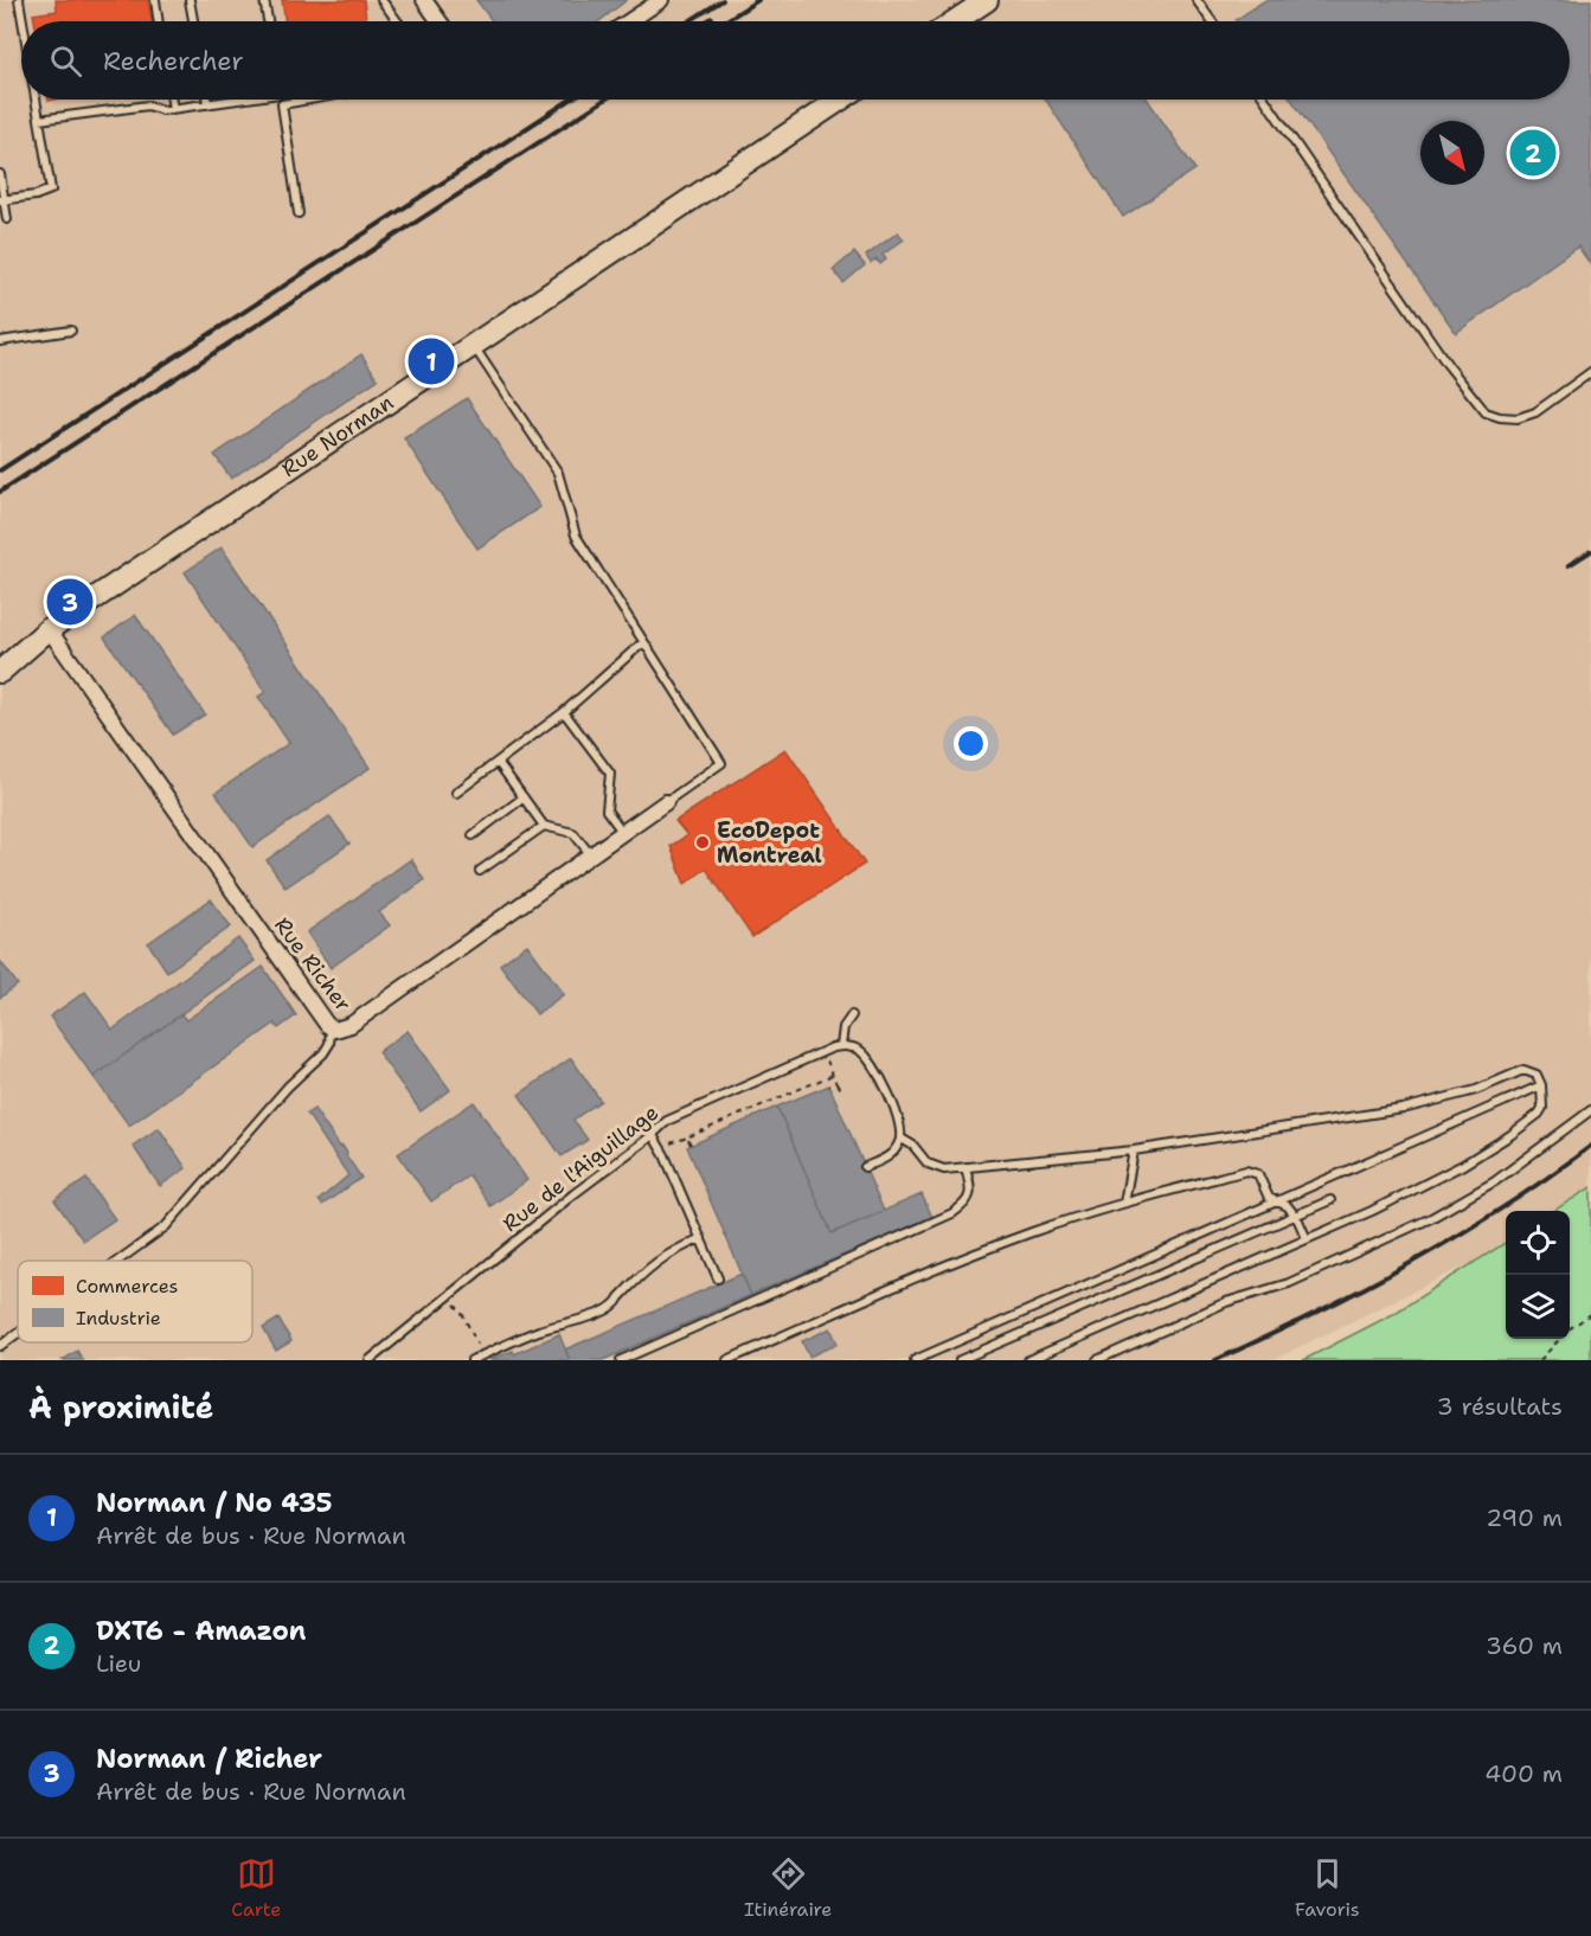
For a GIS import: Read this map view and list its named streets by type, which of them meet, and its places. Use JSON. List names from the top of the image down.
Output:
{
  "streets": {
    "street": ["Rue Norman", "Rue Richer"],
    "lane": ["Rue de l'Aiguillage"]
  },
  "crossings": [
    ["Rue Norman", "Rue Richer"]
  ],
  "places": ["EcoDepot Montreal"],
  "legend": ["Commerces", "Industrie"],
  "north": "bottom right",
  "page": {
    "search": "Rechercher",
    "pins": ["2", "1", "3"],
    "heading": ["À proximité", "3 résultats"],
    "list": [
      {
        "mark": "1",
        "name": "Norman / No 435",
        "note": "Arrêt de bus · Rue Norman",
        "value": "290 m"
      },
      {
        "mark": "2",
        "name": "DXT6 - Amazon",
        "note": "Lieu",
        "value": "360 m"
      },
      {
        "mark": "3",
        "name": "Norman / Richer",
        "note": "Arrêt de bus · Rue Norman",
        "value": "400 m"
      }
    ],
    "nav": ["Carte", "Itinéraire", "Favoris"]
  }
}
